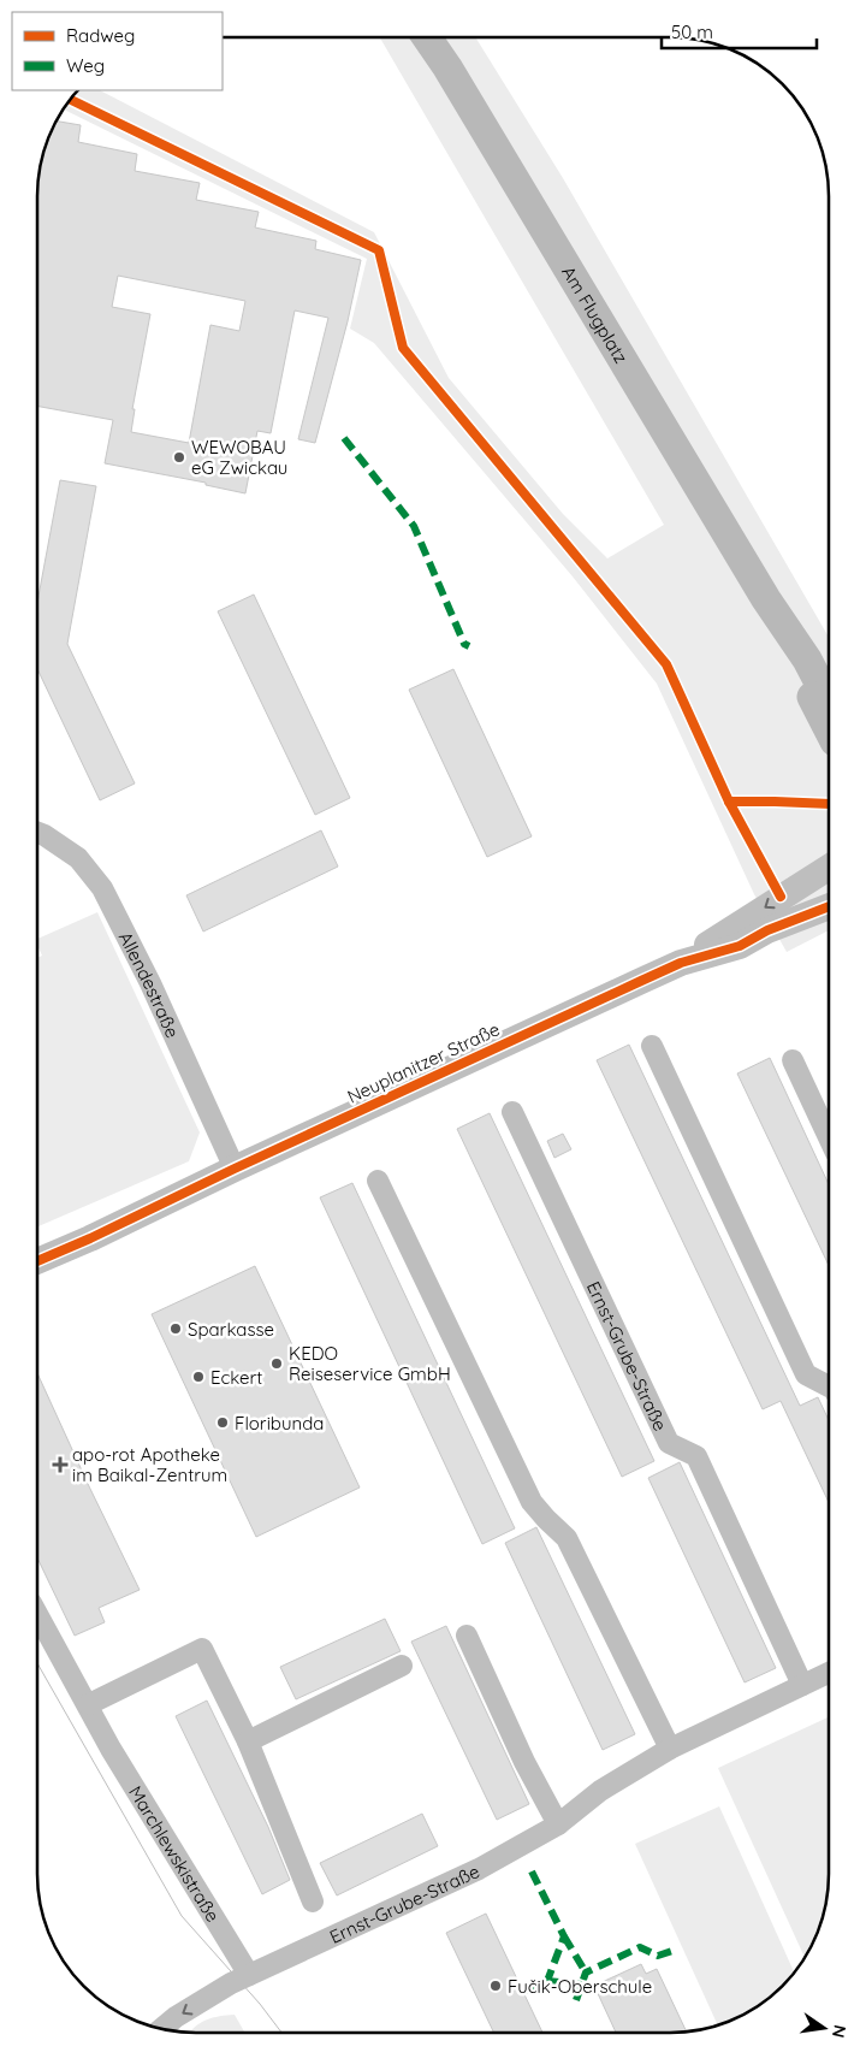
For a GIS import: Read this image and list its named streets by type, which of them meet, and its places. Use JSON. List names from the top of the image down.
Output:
{
  "streets": {
    "main road": ["Am Flugplatz"],
    "street": [
      "Allendestraße",
      "Neuplanitzer Straße",
      "Ernst-Grube-Straße",
      "Marchlewskistraße"
    ]
  },
  "crossings": [
    ["Allendestraße", "Neuplanitzer Straße"],
    ["Ernst-Grube-Straße", "Marchlewskistraße"]
  ],
  "places": {
    "other": [
      "WEWOBAU eG Zwickau",
      "Sparkasse",
      "KEDO Reiseservice GmbH",
      "Eckert",
      "Floribunda",
      "Fučik-Oberschule"
    ],
    "health": ["apo-rot Apotheke im Baikal-Zentrum"]
  },
  "legend": ["Radweg", "Weg"],
  "scale_bar": "50 m",
  "north": "right"
}
